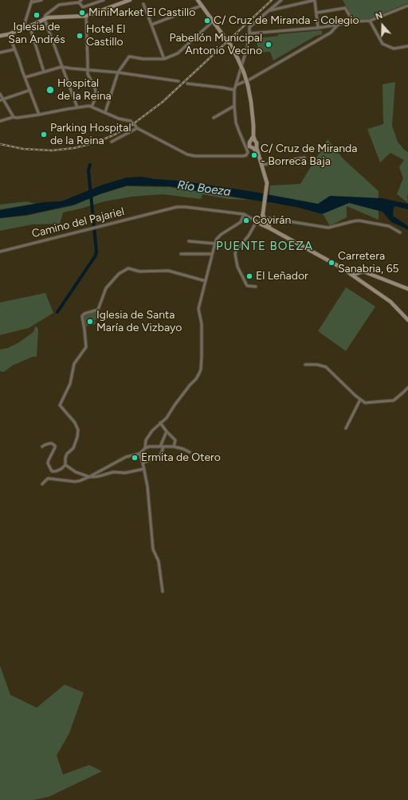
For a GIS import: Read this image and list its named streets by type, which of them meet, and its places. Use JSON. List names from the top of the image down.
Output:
{
  "streets": {
    "street": ["Camino del Pajariel"]
  },
  "districts": ["PUENTE BOEZA"],
  "water": ["Río Boeza"],
  "places": [
    "MiniMarket El Castillo",
    "Iglesia de San Andrés",
    "C/ Cruz de Miranda - Colegio",
    "Hotel El Castillo",
    "Pabellón Municipal Antonio Vecino",
    "Hospital de la Reina",
    "Parking Hospital de la Reina",
    "C/ Cruz de Miranda - Borreca Baja",
    "Covirán",
    "Carretera Sanabria, 65",
    "El Leñador",
    "Iglesia de Santa María de Vizbayo",
    "Ermita de Otero"
  ],
  "north": "top"
}
